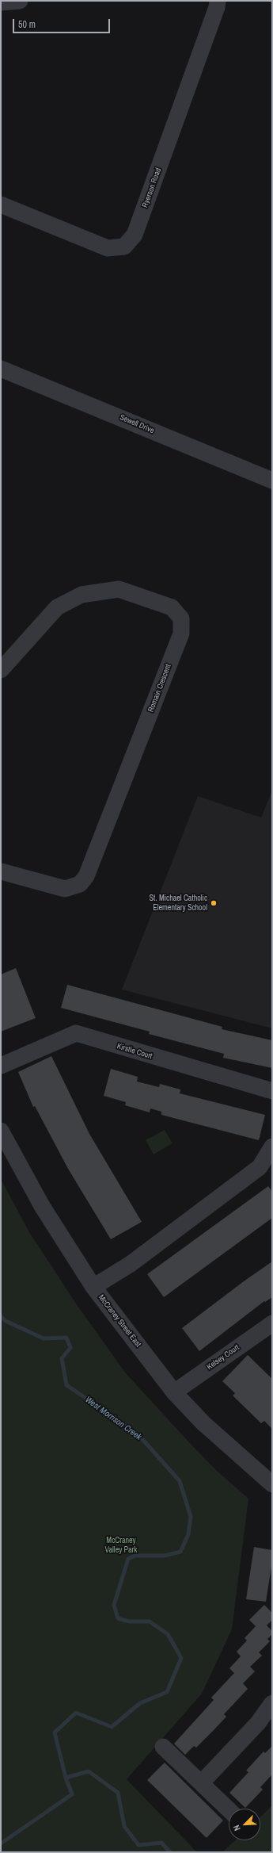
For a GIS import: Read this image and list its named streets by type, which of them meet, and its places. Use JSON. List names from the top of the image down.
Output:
{
  "streets": {
    "street": [
      "Ryerson Road",
      "Sewell Drive",
      "Romain Crescent",
      "Kirstie Court",
      "McCraney Street East",
      "Kelsey Court"
    ]
  },
  "crossings": [
    ["McCraney Street East", "Kelsey Court"]
  ],
  "water": ["West Morrison Creek"],
  "parks": ["McCraney Valley Park"],
  "places": ["St. Michael Catholic Elementary School"],
  "scale_bar": "50 m",
  "north": "bottom left"
}
